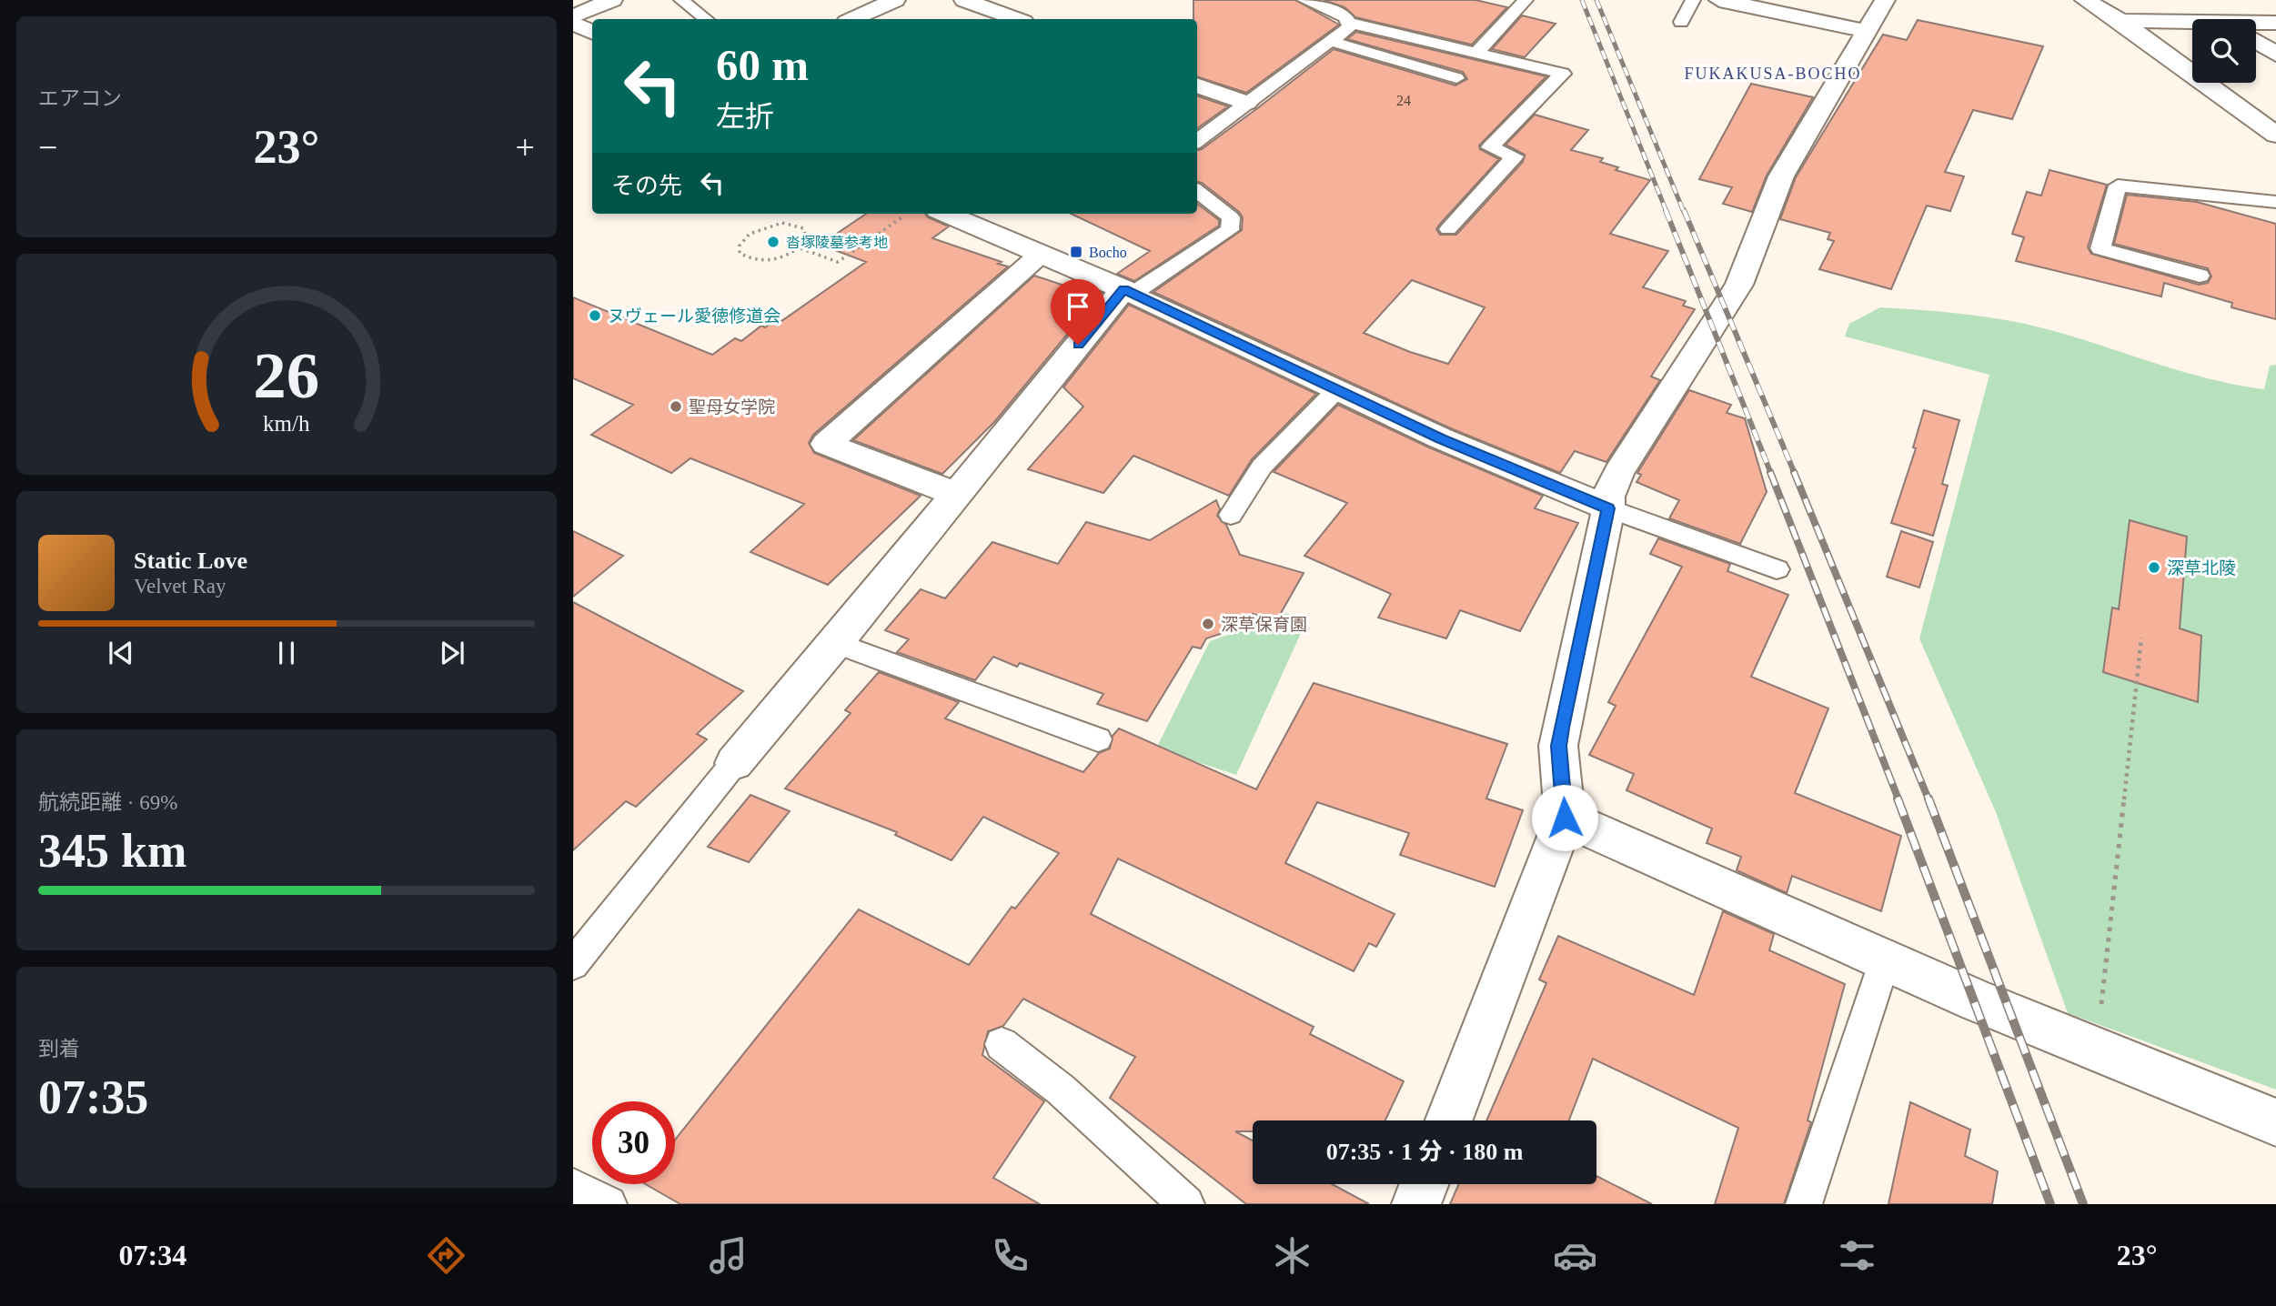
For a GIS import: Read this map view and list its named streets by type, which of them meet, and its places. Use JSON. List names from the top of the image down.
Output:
{
  "districts": ["FUKAKUSA-BOCHO"],
  "places": {
    "other": [
      "沓塚陵墓参考地",
      "ヌヴェール愛徳修道会",
      "聖母女学院",
      "深草北陵",
      "深草保育園"
    ],
    "transit": ["Bocho"]
  },
  "house_numbers": ["24"],
  "page": {
    "tile": [
      "エアコン",
      ["航続距離 · 69%", "345 km"],
      ["到着", "07:35"]
    ],
    "turn": ["60 m", "左折"],
    "heat": ["−", "23°", "+"],
    "then": "その先",
    "song": ["Static Love", "Velvet Ray"],
    "limit": "30",
    "trip": "07:35 · 1 分 · 180 m",
    "tabs": ["07:34", "23°"],
    "gauge": ["26", "km/h"]
  }
}
